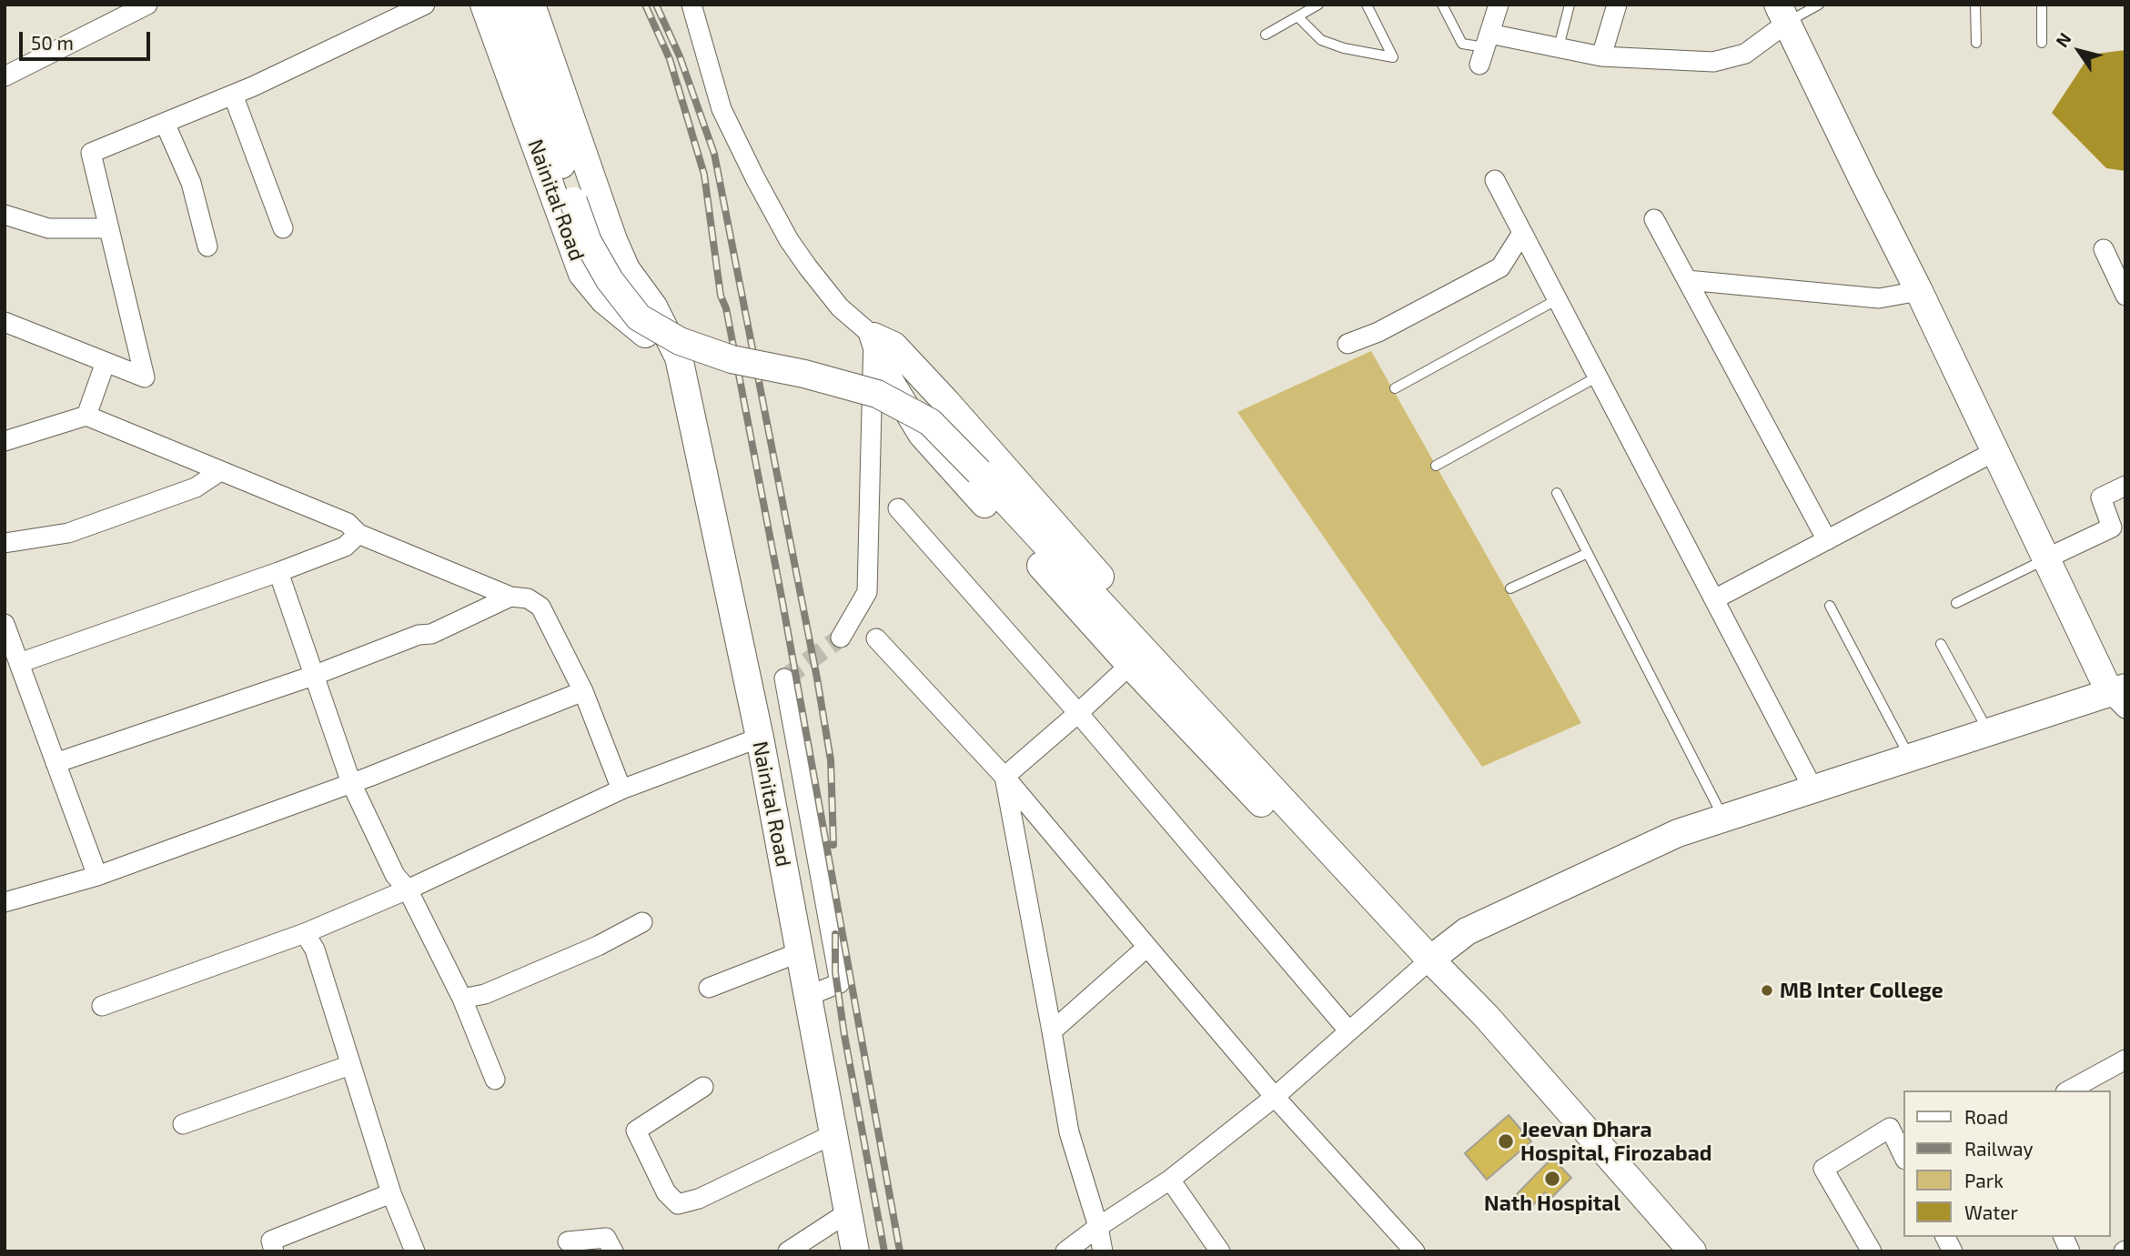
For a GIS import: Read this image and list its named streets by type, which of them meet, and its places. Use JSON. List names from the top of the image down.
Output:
{
  "streets": {
    "street": ["Nainital Road"]
  },
  "places": ["MB Inter College", "Jeevan Dhara Hospital, Firozabad", "Nath Hospital"],
  "legend": [
    "Road",
    "Railway",
    "Park",
    "Water"
  ],
  "scale_bar": "50 m",
  "north": "top left"
}
